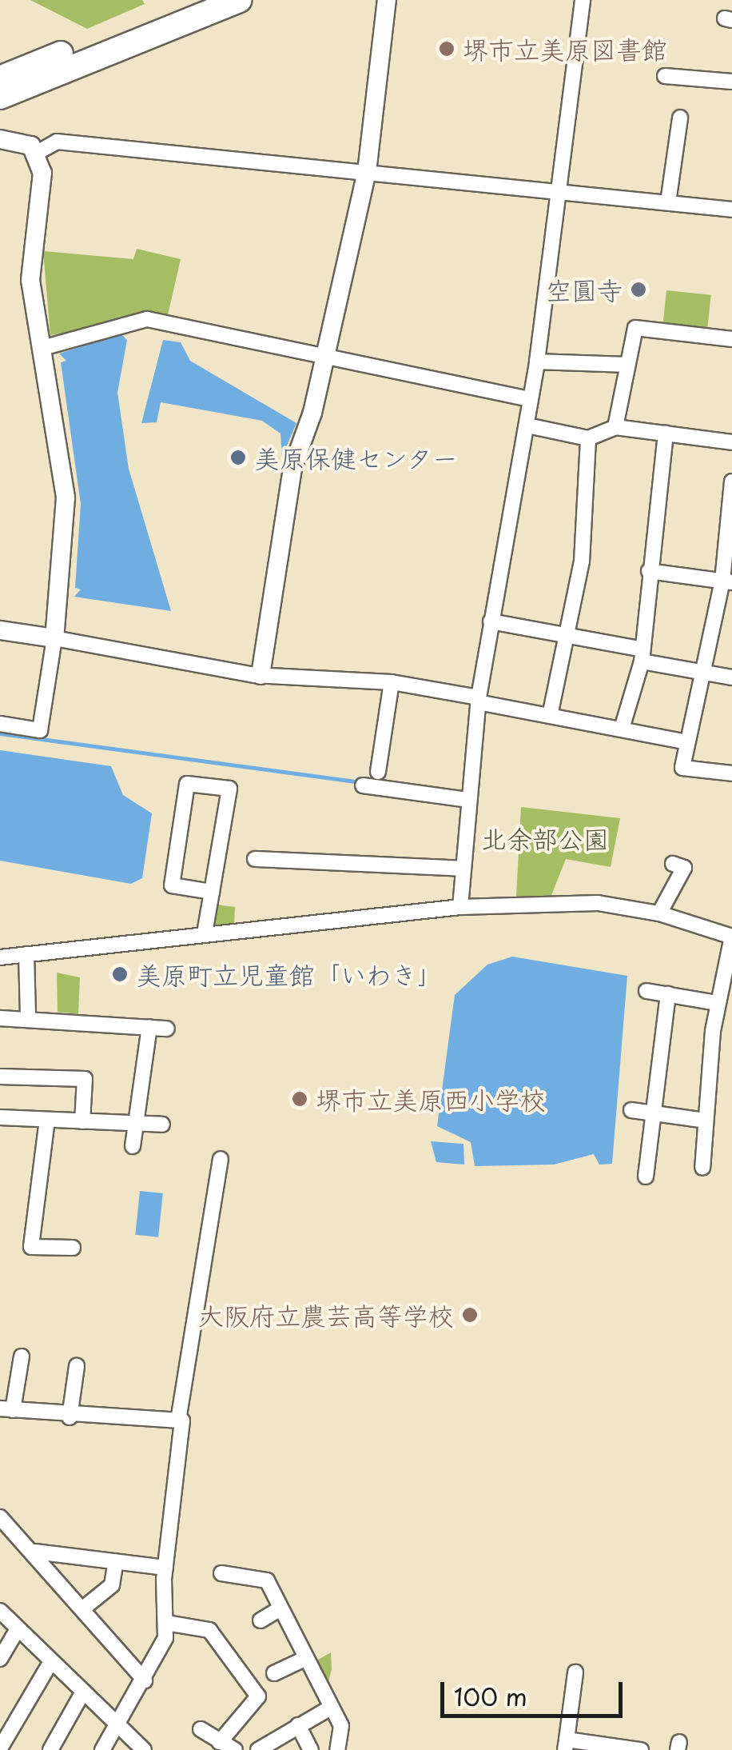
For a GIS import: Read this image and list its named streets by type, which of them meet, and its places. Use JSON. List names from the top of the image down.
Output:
{
  "parks": ["北余部公園"],
  "places": [
    "堺市立美原図書館",
    "空圓寺",
    "美原保健センター",
    "美原町立児童館「いわき」",
    "堺市立美原西小学校",
    "大阪府立農芸高等学校"
  ],
  "scale_bar": "100 m"
}
